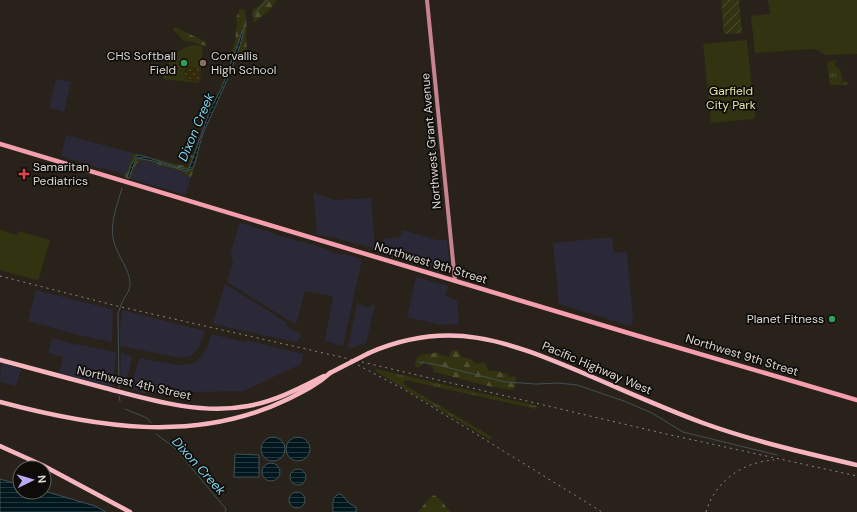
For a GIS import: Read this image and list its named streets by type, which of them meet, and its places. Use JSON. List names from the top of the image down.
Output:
{
  "streets": {
    "highway": ["Pacific Highway West", "Northwest 4th Street"],
    "main road": ["Northwest Grant Avenue", "Northwest 9th Street"]
  },
  "crossings": [
    ["Northwest Grant Avenue", "Northwest 9th Street"],
    ["Pacific Highway West", "Northwest 4th Street"]
  ],
  "water": ["Dixon Creek"],
  "parks": ["Garfield City Park"],
  "places": {
    "other": ["CHS Softball Field", "Corvallis High School", "Planet Fitness"],
    "health": ["Samaritan Pediatrics"]
  },
  "north": "right"
}
